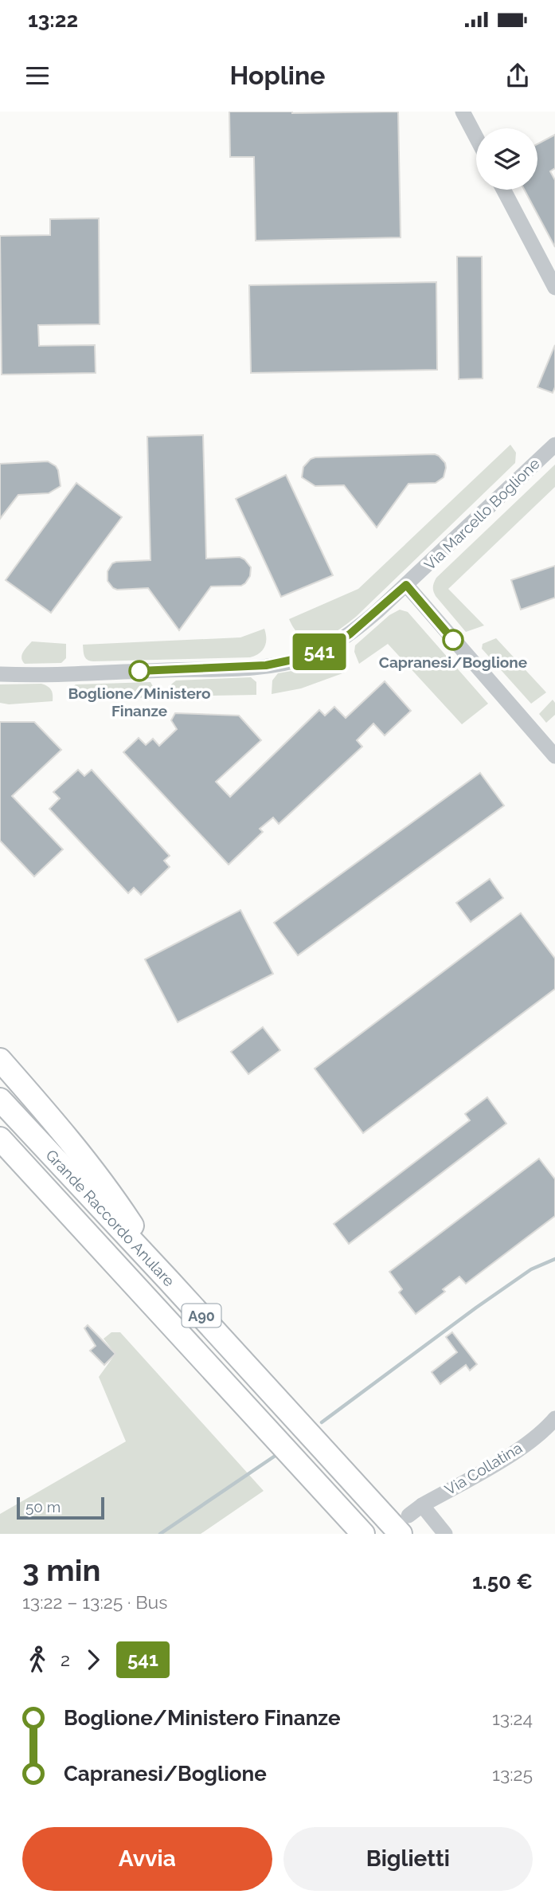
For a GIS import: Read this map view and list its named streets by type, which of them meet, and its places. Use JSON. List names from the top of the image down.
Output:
{
  "streets": {
    "highway": ["Grande Raccordo Anulare", "A90"],
    "street": ["Via Marcello Boglione", "Via Collatina"]
  },
  "crossings": [
    ["Grande Raccordo Anulare", "Via Collatina"]
  ],
  "places": ["Capranesi/Boglione", "Boglione/Ministero Finanze"],
  "lines": ["bus line 541"],
  "scale_bar": "50 m",
  "page": {
    "status": "13:22",
    "header": "Hopline",
    "on_map": "541",
    "scale": "50 m",
    "heading": ["3 min", "13:22 – 13:25 · Bus", "1.50 €"],
    "legs": ["2", "541"],
    "list": [
      {
        "name": "Boglione/Ministero Finanze",
        "value": "13:24"
      },
      {
        "name": "Capranesi/Boglione",
        "value": "13:25"
      }
    ],
    "buttons": ["Avvia", "Biglietti"]
  }
}
